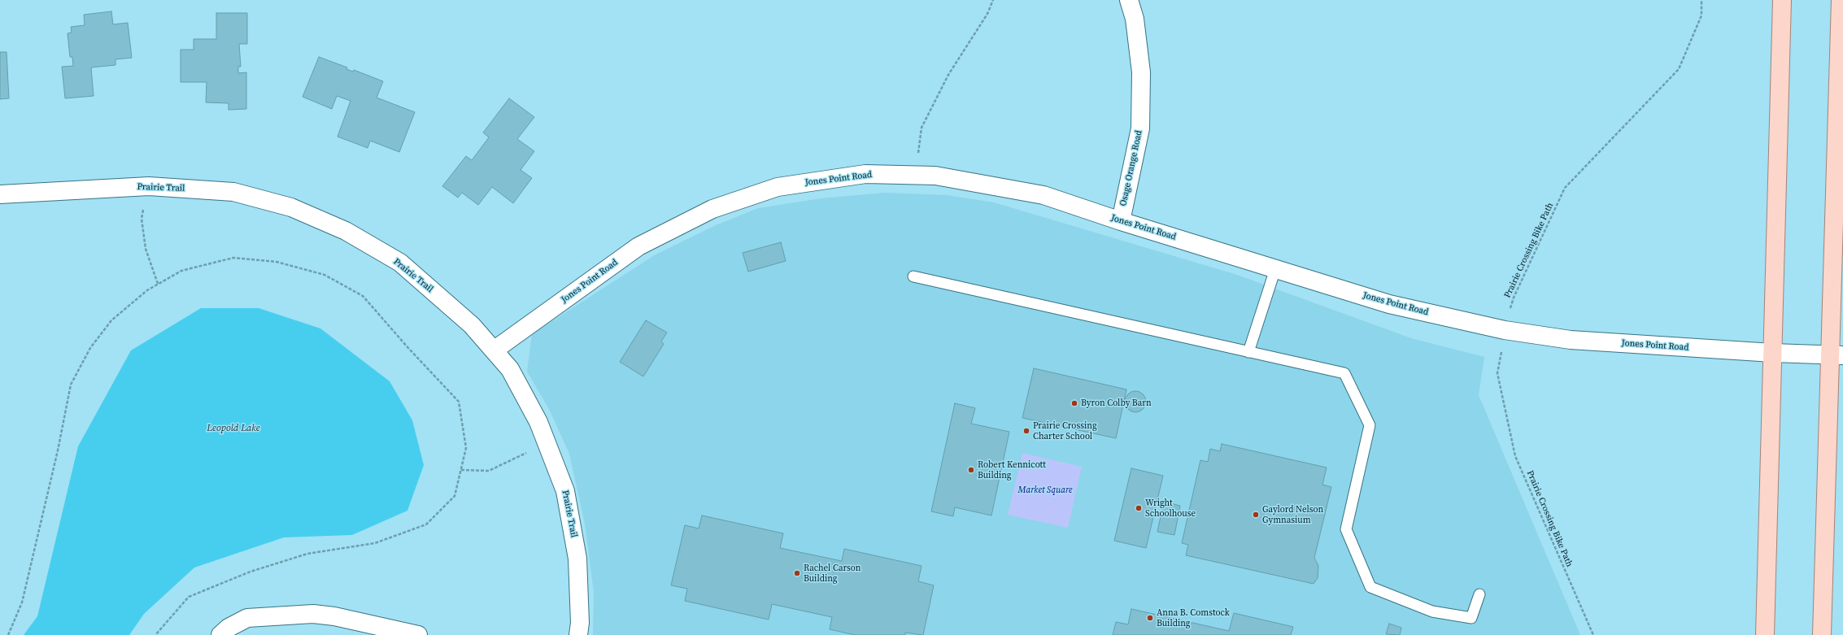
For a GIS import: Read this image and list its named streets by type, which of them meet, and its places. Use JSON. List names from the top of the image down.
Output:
{
  "streets": {
    "street": ["Osage Orange Road", "Jones Point Road", "Prairie Trail"],
    "path": ["Prairie Crossing Bike Path"]
  },
  "crossings": [
    ["Osage Orange Road", "Jones Point Road"],
    ["Jones Point Road", "Prairie Trail"],
    ["Jones Point Road", "Prairie Crossing Bike Path"]
  ],
  "water": ["Leopold Lake"],
  "parks": ["Market Square"],
  "places": [
    "Byron Colby Barn",
    "Prairie Crossing Charter School",
    "Robert Kennicott Building",
    "Wright Schoolhouse",
    "Gaylord Nelson Gymnasium",
    "Rachel Carson Building",
    "Anna B. Comstock Building"
  ]
}
